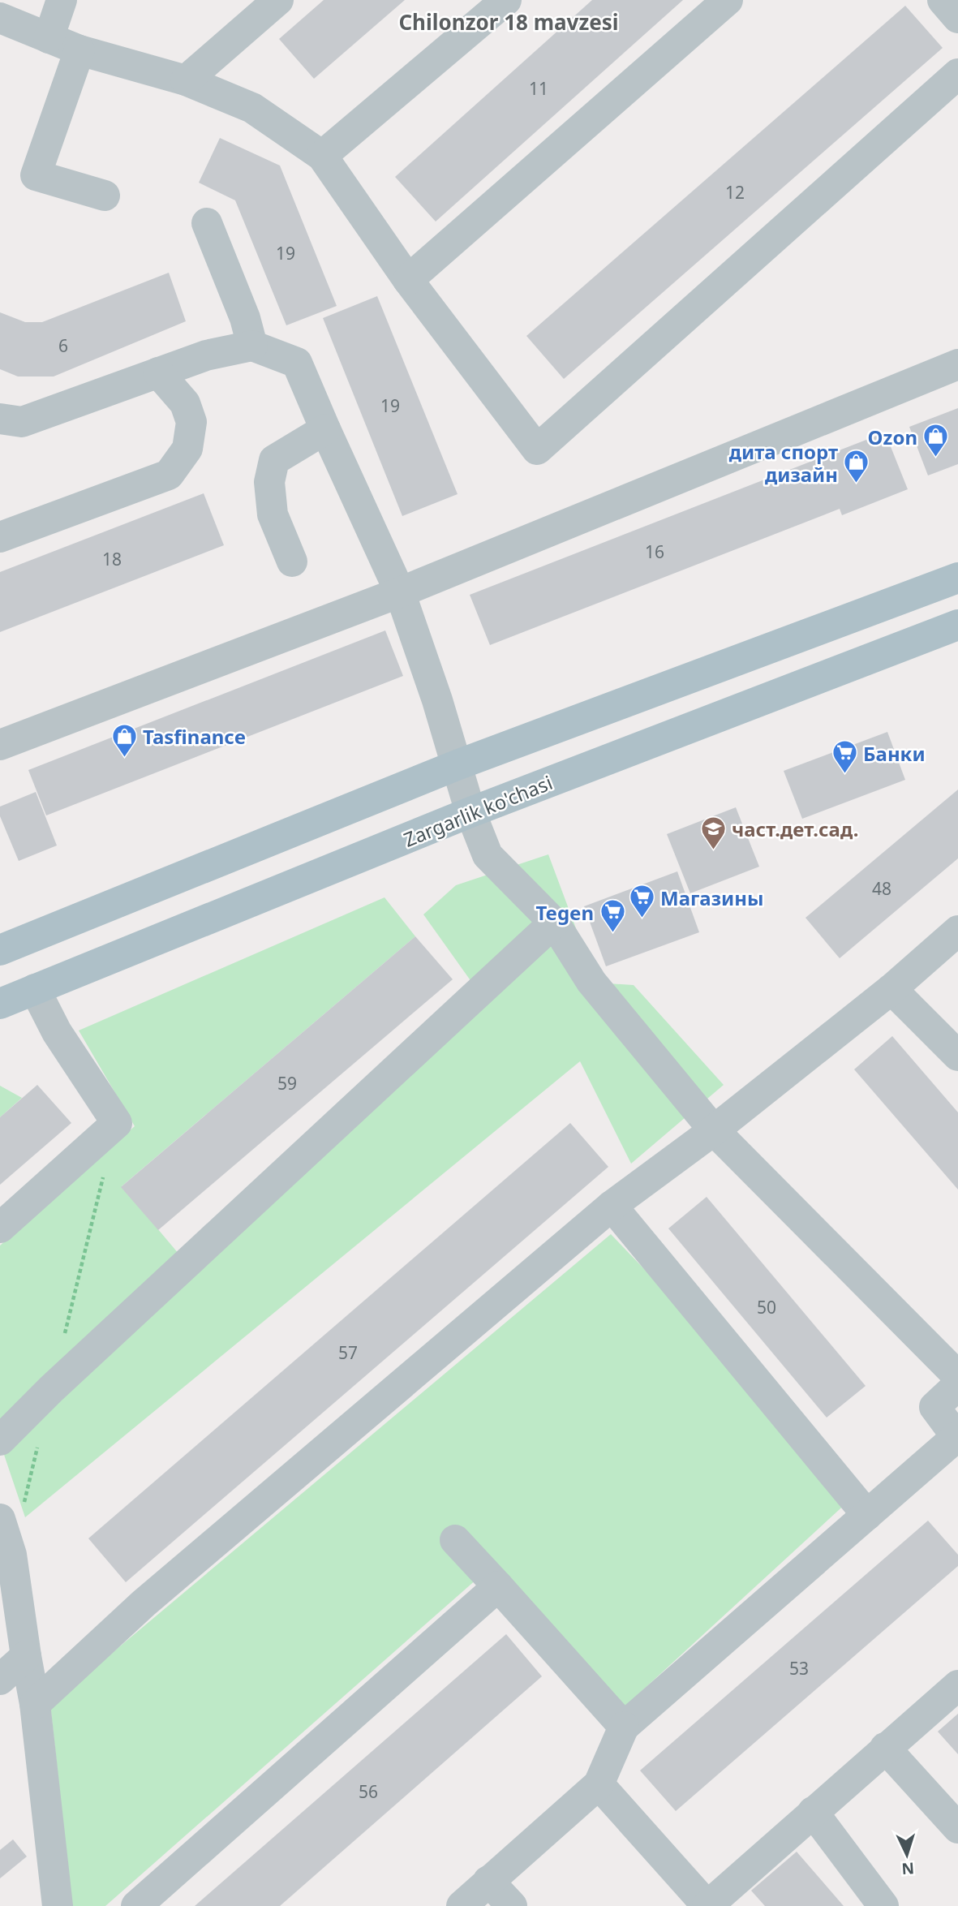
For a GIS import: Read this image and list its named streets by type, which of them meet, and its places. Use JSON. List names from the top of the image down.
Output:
{
  "streets": {
    "main road": ["Zargarlik ko'chasi"]
  },
  "districts": ["Chilonzor 18 mavzesi"],
  "places": {
    "shop": ["Ozon", "дита спорт дизайн", "Tasfinance"],
    "supermarket": ["Банки", "Магазины", "Tegen"],
    "school or university": ["част.дет.сад."]
  },
  "house_numbers": [
    "11",
    "12",
    "19",
    "6",
    "19",
    "16",
    "18",
    "48",
    "59",
    "50",
    "57",
    "53",
    "56"
  ],
  "north": "bottom"
}
